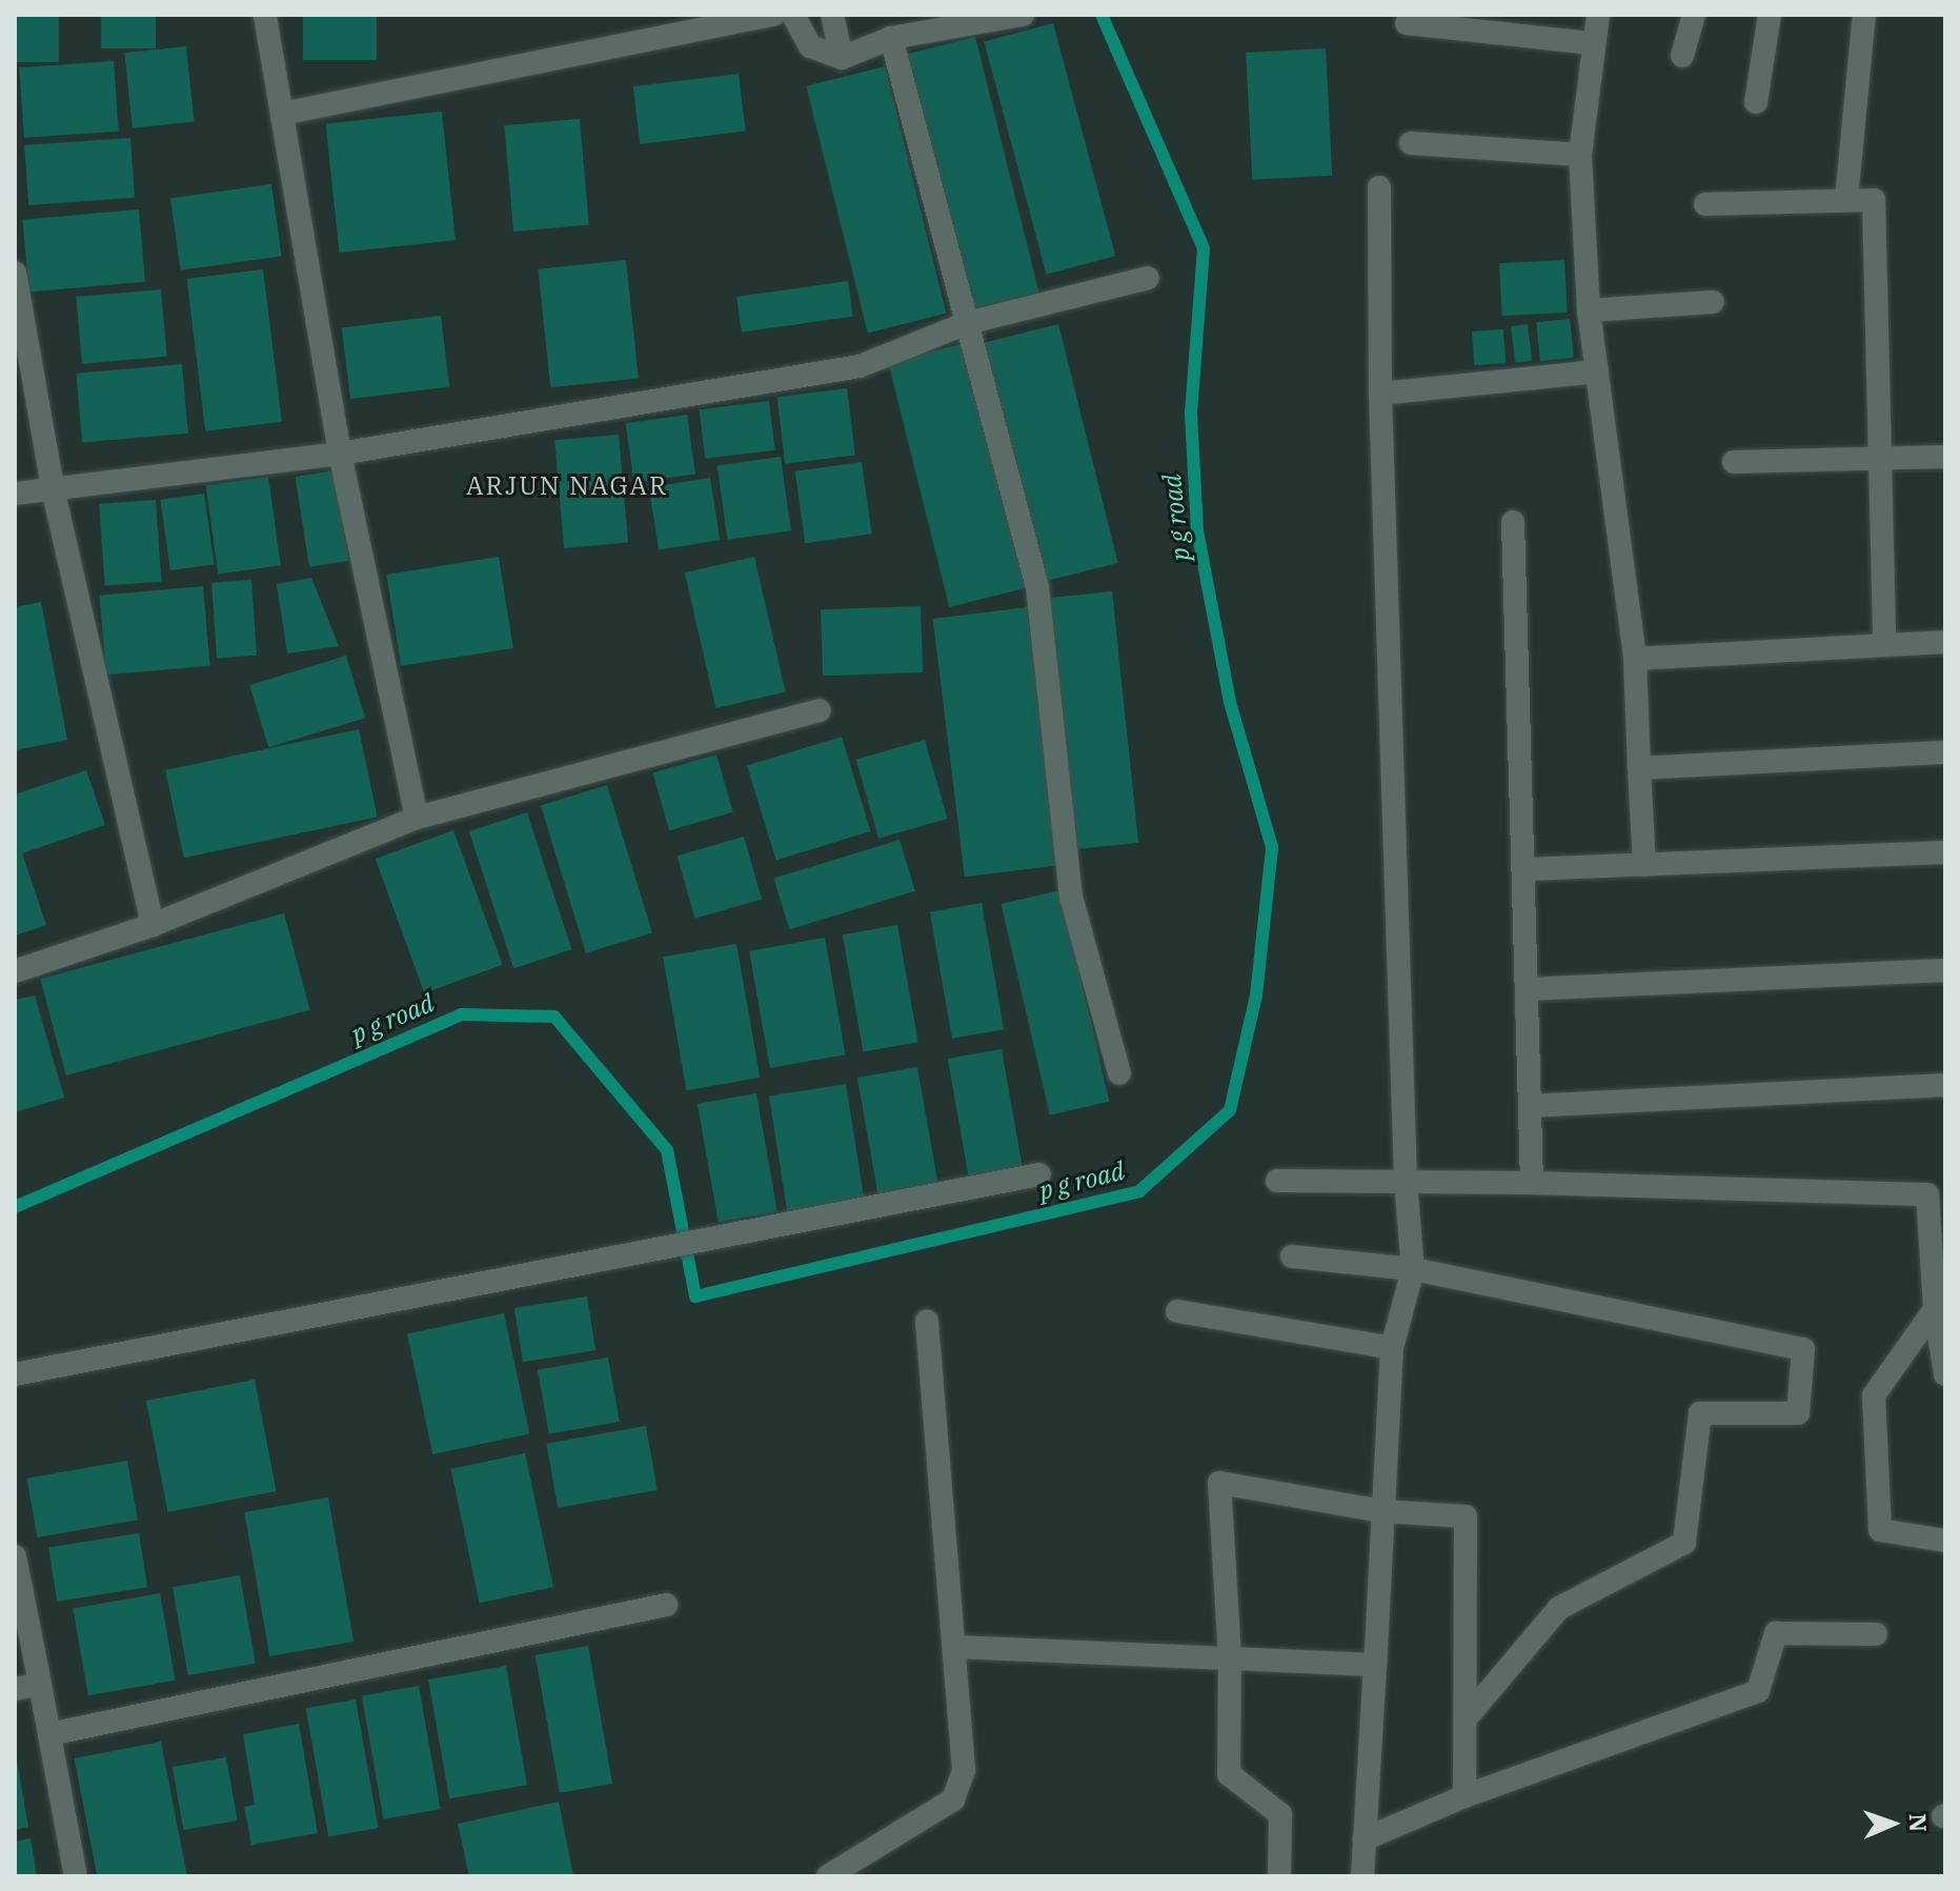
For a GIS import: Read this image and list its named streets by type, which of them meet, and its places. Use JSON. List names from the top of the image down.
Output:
{
  "districts": ["ARJUN NAGAR"],
  "water": ["p g road"],
  "north": "right"
}
